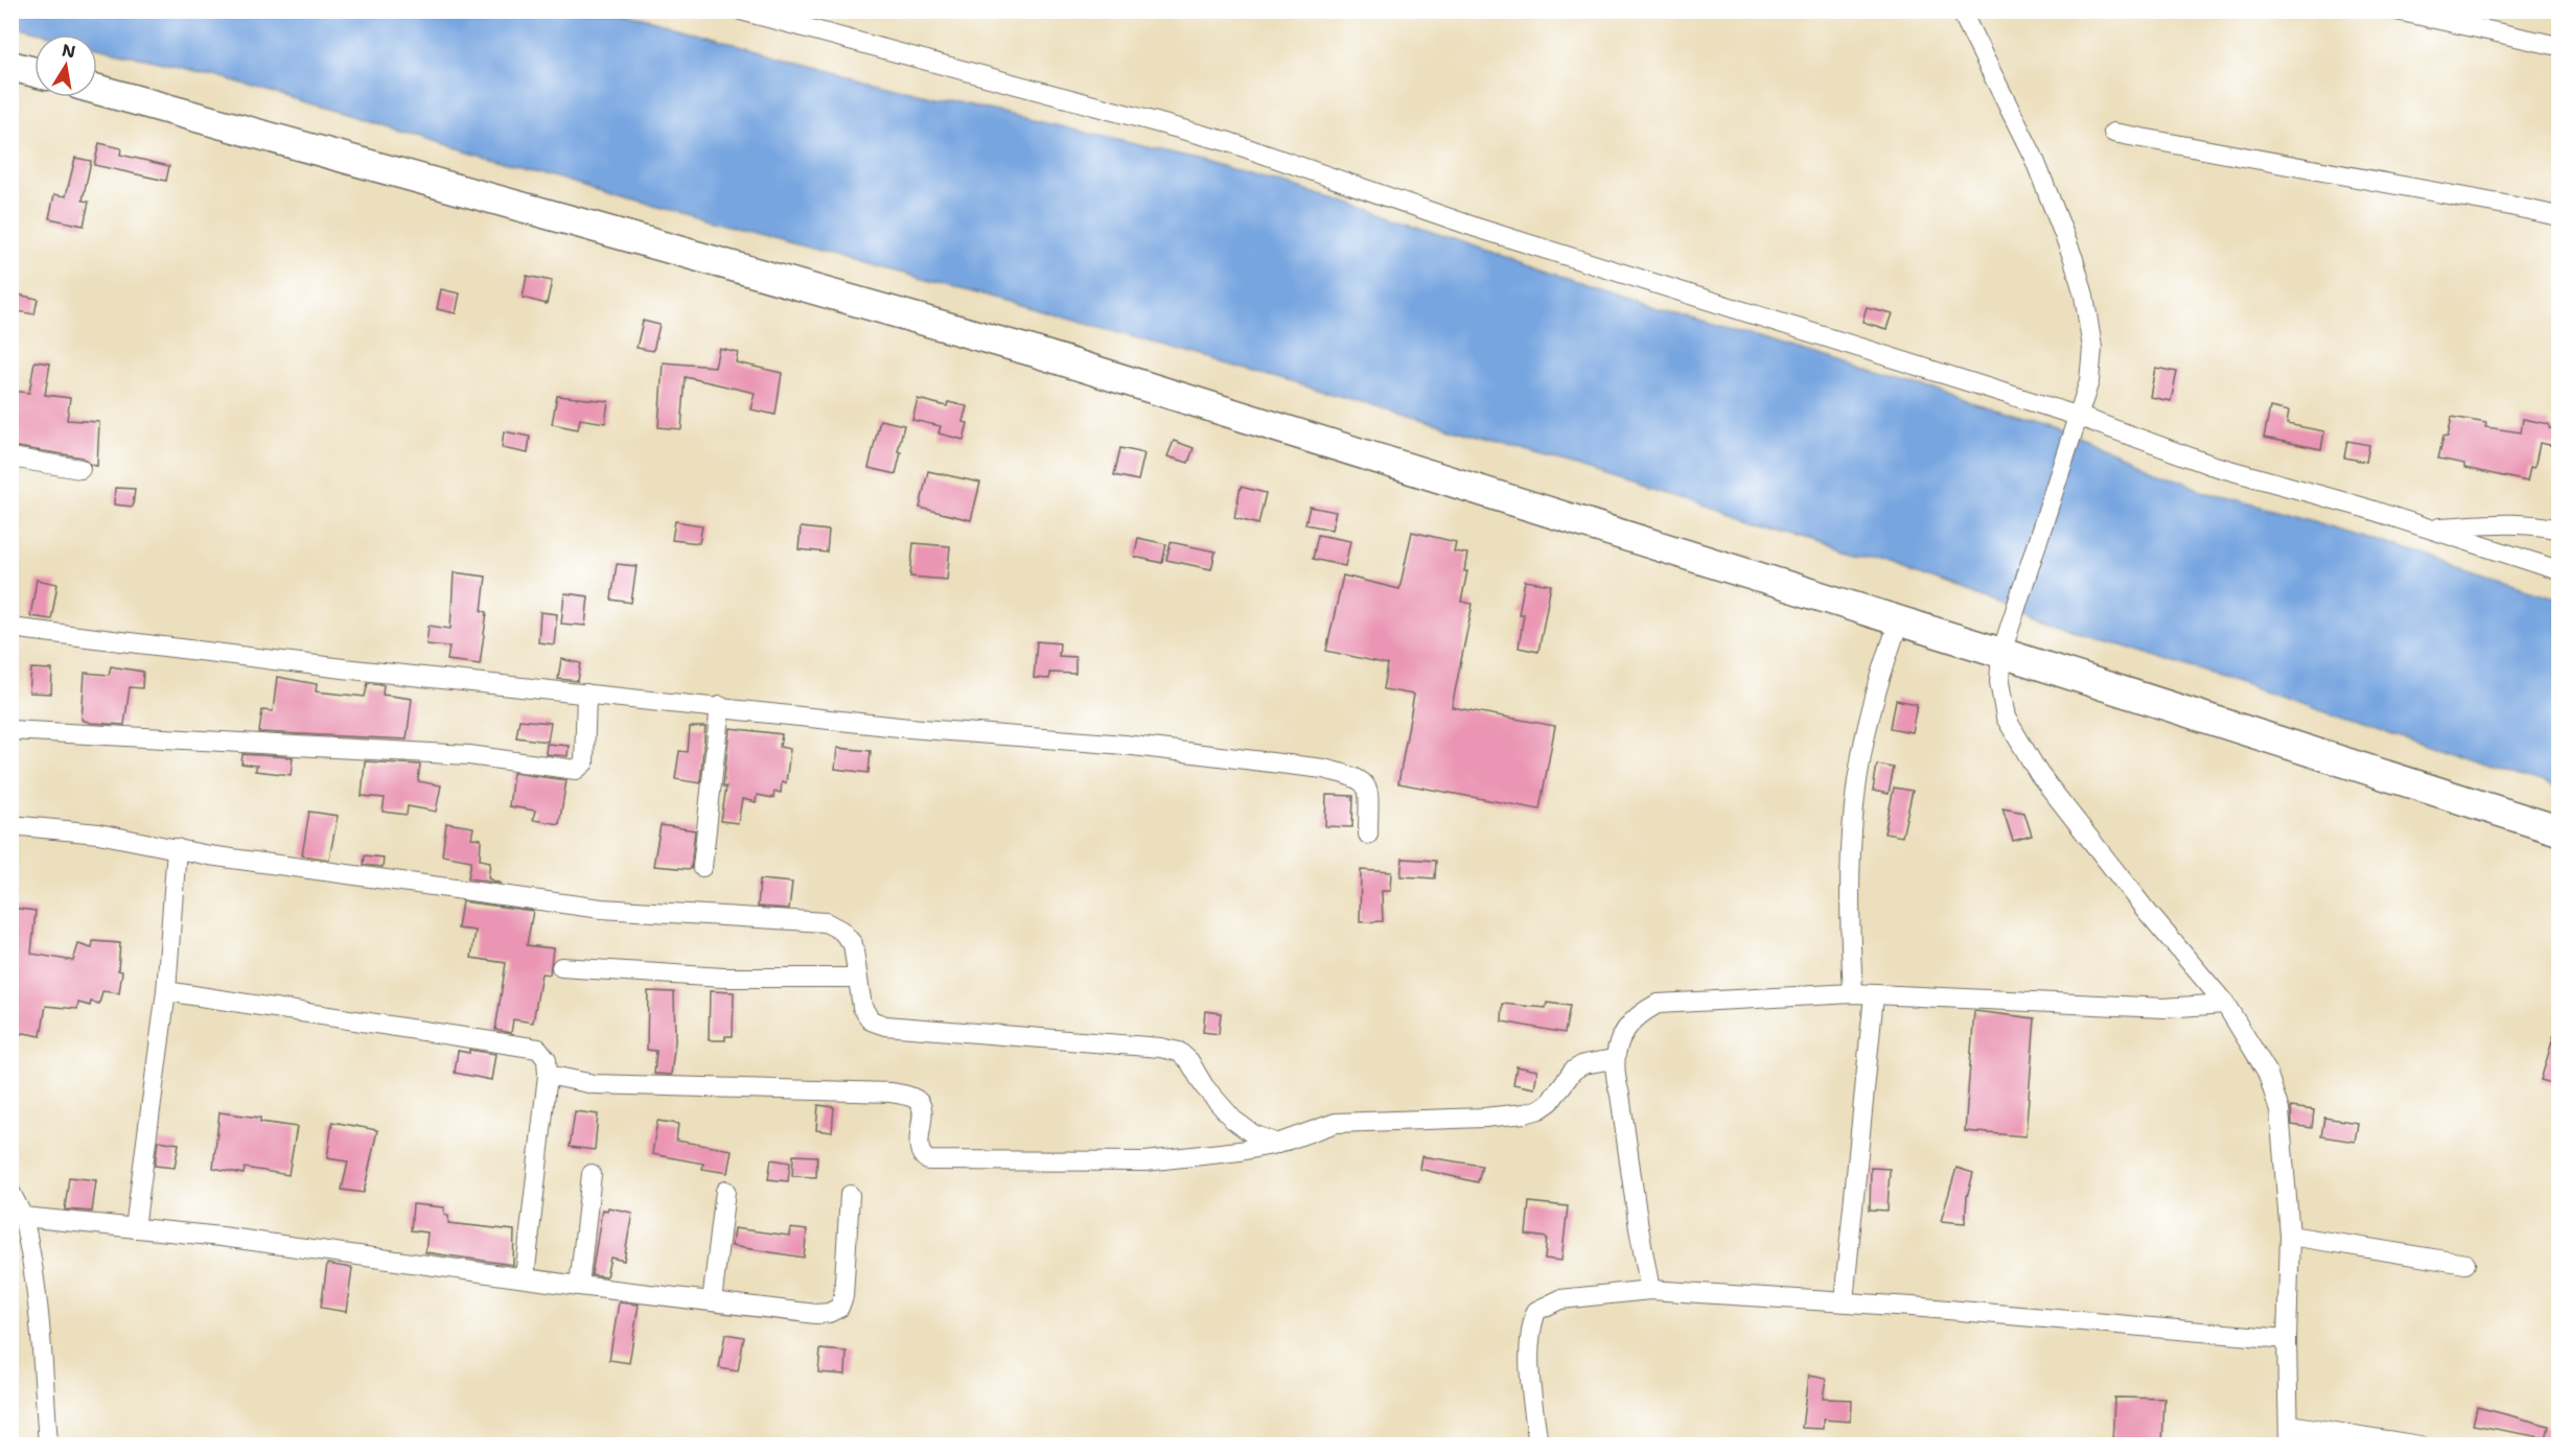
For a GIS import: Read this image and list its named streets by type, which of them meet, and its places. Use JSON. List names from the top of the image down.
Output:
{
  "north": "top"
}
